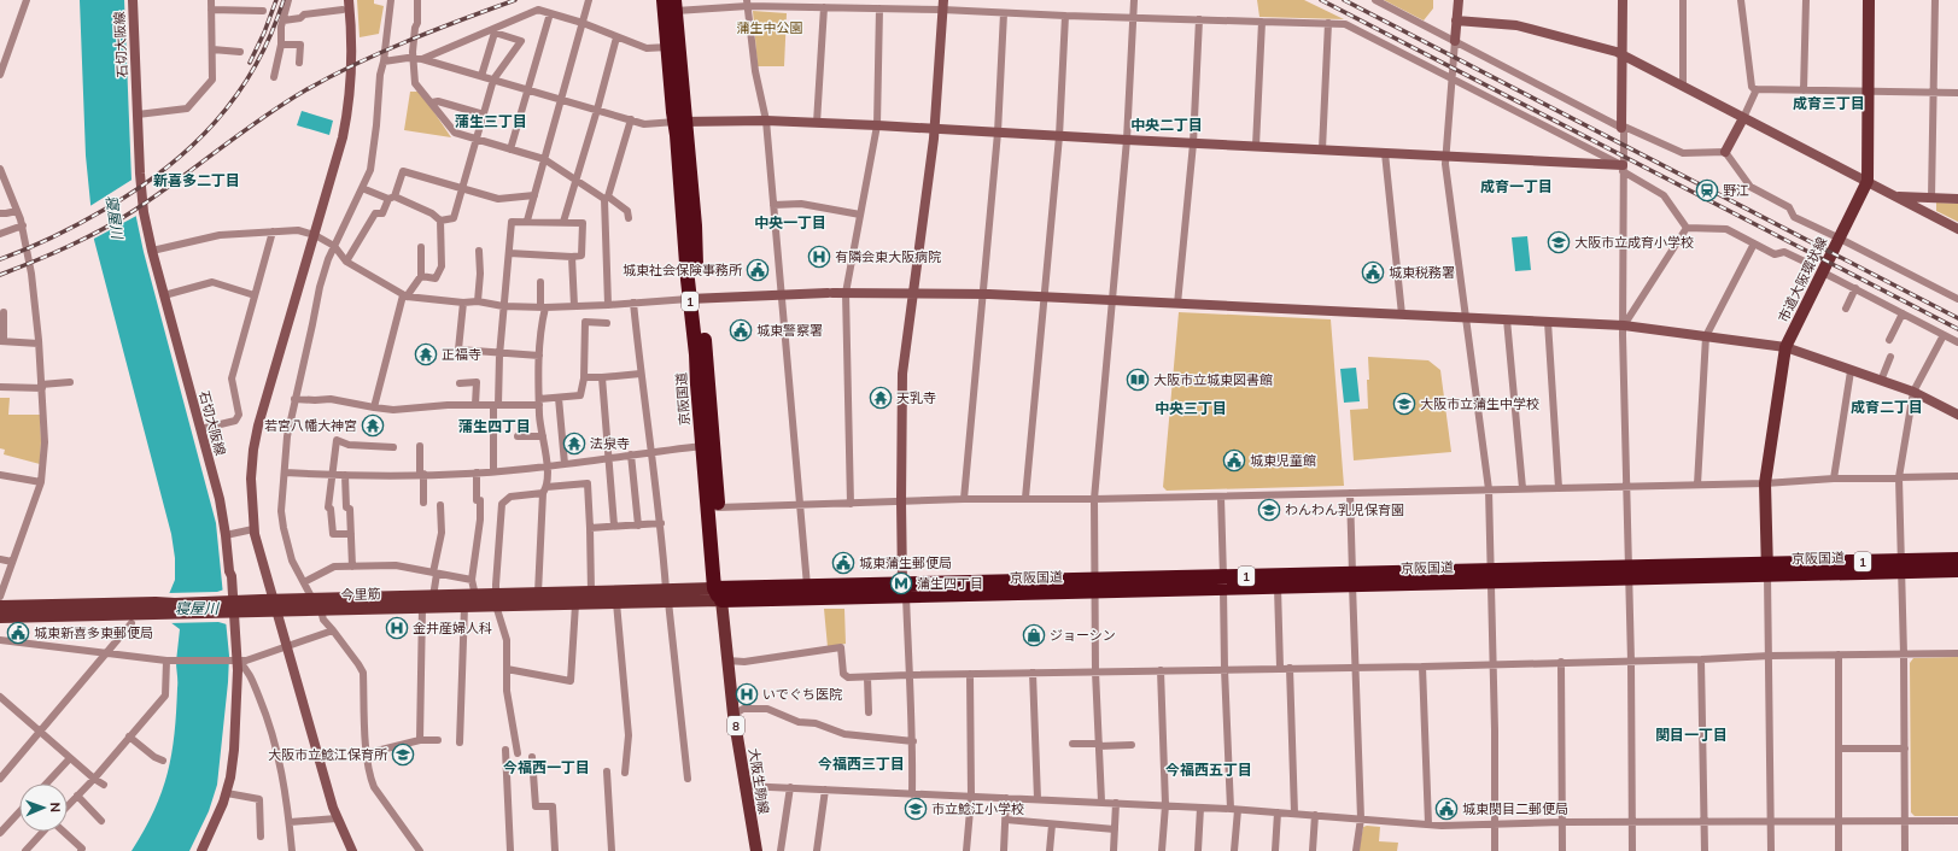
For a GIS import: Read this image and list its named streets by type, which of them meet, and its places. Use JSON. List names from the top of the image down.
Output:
{
  "streets": {
    "highway": ["1", "京阪国道"],
    "main road": [
      "市道大阪環状線",
      "今里筋",
      "8",
      "大阪生駒線"
    ],
    "street": ["石切大阪線"]
  },
  "crossings": [
    ["石切大阪線", "今里筋"],
    ["市道大阪環状線", "京阪国道"],
    ["京阪国道", "今里筋"],
    ["京阪国道", "大阪生駒線"],
    ["今里筋", "大阪生駒線"]
  ],
  "districts": [
    "成育三丁目",
    "蒲生三丁目",
    "中央二丁目",
    "新喜多二丁目",
    "成育一丁目",
    "中央一丁目",
    "成育二丁目",
    "中央三丁目",
    "蒲生四丁目",
    "関目一丁目",
    "今福西三丁目",
    "今福西一丁目",
    "今福西五丁目"
  ],
  "water": ["寝屋川"],
  "parks": ["蒲生中公園"],
  "places": {
    "station": ["野江"],
    "school or university": [
      "大阪市立成育小学校",
      "大阪市立蒲生中学校",
      "わんわん乳児保育園",
      "大阪市立鯰江保育所",
      "市立鯰江小学校"
    ],
    "hospital": ["有隣会東大阪病院", "金井産婦人科", "いでぐち医院"],
    "public building": [
      "城東社会保険事務所",
      "城東税務署",
      "城東警察署",
      "城東児童館",
      "城東蒲生郵便局",
      "城東新喜多東郵便局",
      "城東関目二郵便局"
    ],
    "temple": [
      "正福寺",
      "天乳寺",
      "若宮八幡大神宮",
      "法泉寺"
    ],
    "library": ["大阪市立城東図書館"],
    "metro station": ["蒲生四丁目"],
    "shop": ["ジョーシン"]
  },
  "north": "right"
}
